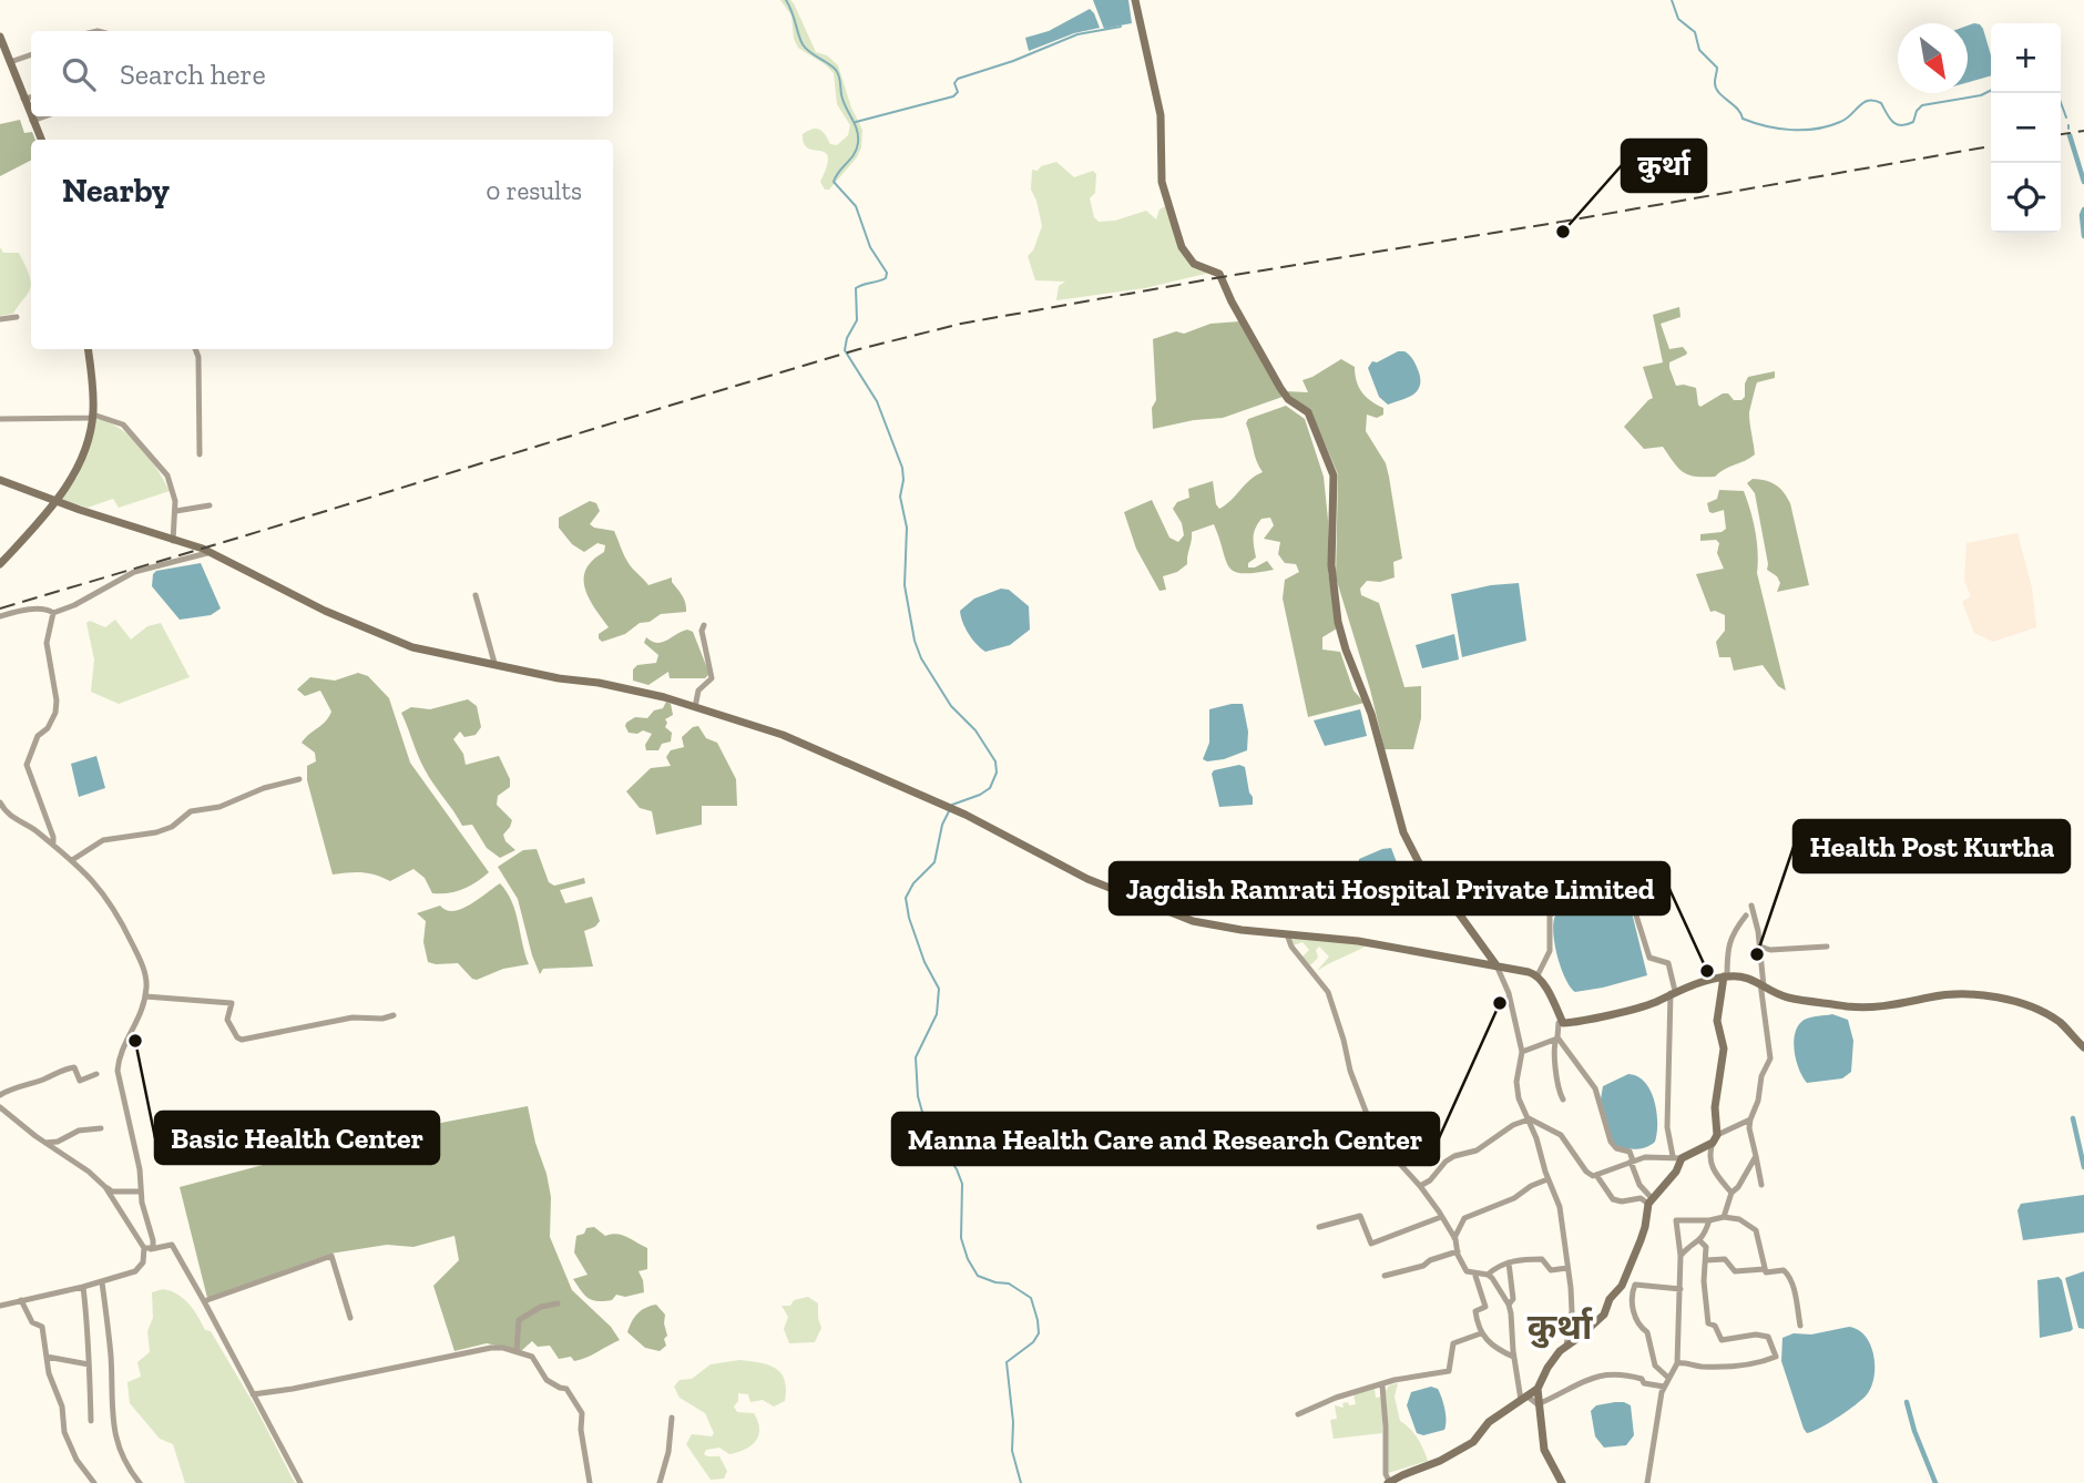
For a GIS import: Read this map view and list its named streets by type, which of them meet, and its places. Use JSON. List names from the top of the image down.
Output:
{
  "districts": ["कुर्था"],
  "places": [
    "कुर्था",
    "Health Post Kurtha",
    "Jagdish Ramrati Hospital Private Limited",
    "Manna Health Care and Research Center",
    "Basic Health Center"
  ],
  "north": "bottom right",
  "page": {
    "map_buttons": ["+", "−"],
    "search": "Search here",
    "heading": ["Nearby", "0 results"]
  }
}
